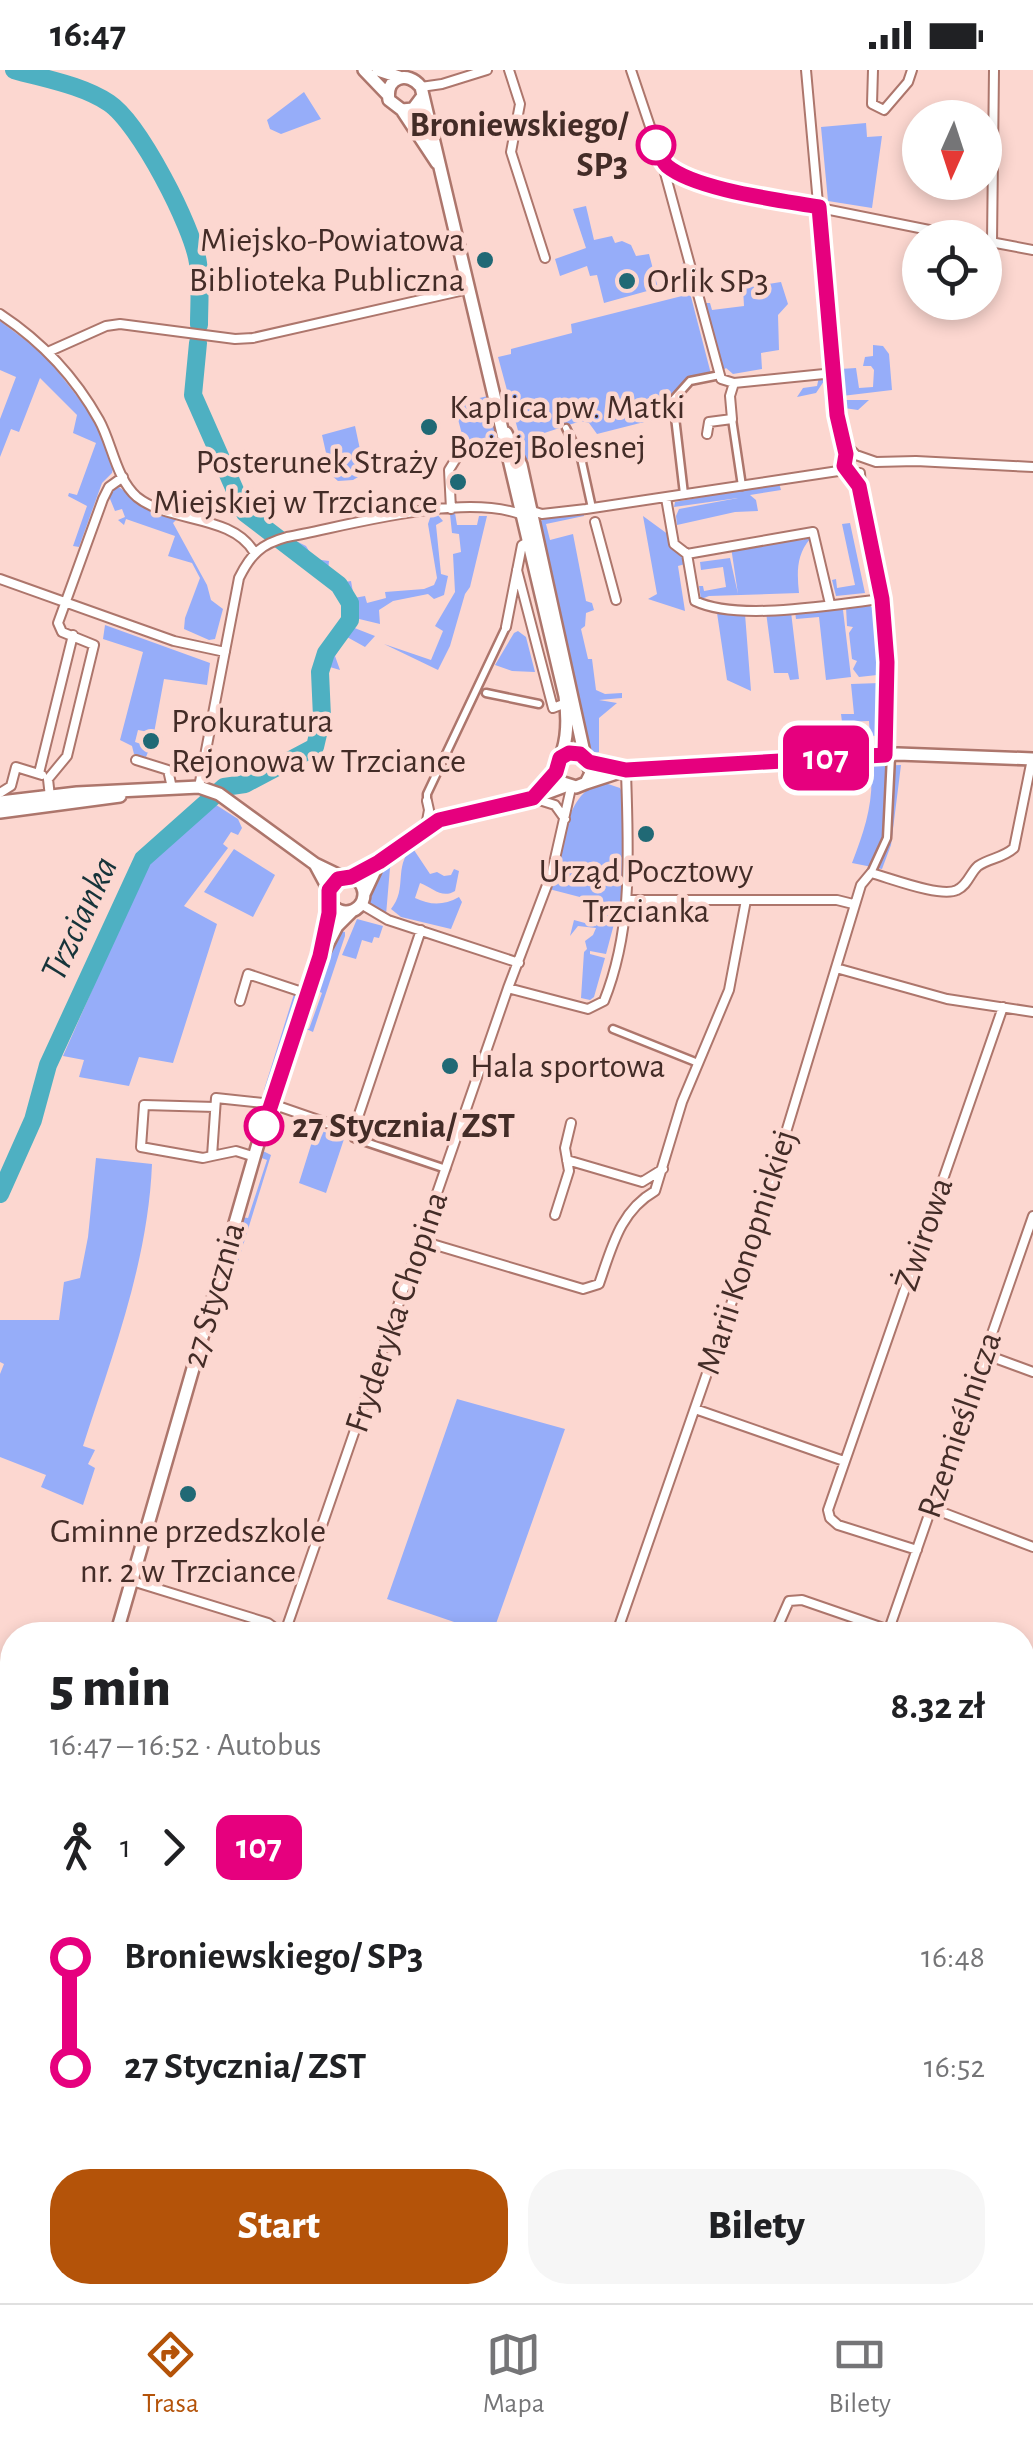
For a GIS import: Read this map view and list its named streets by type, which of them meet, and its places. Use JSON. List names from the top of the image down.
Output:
{
  "streets": {
    "main road": ["27 Stycznia"],
    "street": [
      "Żwirowa",
      "Marii Konopnickiej",
      "Fryderyka Chopina",
      "Rzemieślnicza"
    ]
  },
  "crossings": [
    ["Żwirowa", "Rzemieślnicza"]
  ],
  "water": ["Trzcianka"],
  "places": [
    "Broniewskiego/ SP3",
    "Miejsko-Powiatowa Biblioteka Publiczna",
    "Orlik SP3",
    "Kaplica pw. Matki Bożej Bolesnej",
    "Posterunek Straży Miejskiej w Trzciance",
    "Prokuratura Rejonowa w Trzciance",
    "Urząd Pocztowy Trzcianka",
    "Hala sportowa",
    "27 Stycznia/ ZST",
    "Gminne przedszkole nr. 2 w Trzciance"
  ],
  "lines": ["bus line 107"],
  "north": "bottom",
  "page": {
    "status": "16:47",
    "on_map": "107",
    "heading": ["5 min", "16:47 – 16:52 · Autobus", "8.32 zł"],
    "legs": ["1", "107"],
    "list": [
      {
        "name": "Broniewskiego/ SP3",
        "value": "16:48"
      },
      {
        "name": "27 Stycznia/ ZST",
        "value": "16:52"
      }
    ],
    "buttons": ["Start", "Bilety"],
    "tabs": ["Trasa", "Mapa", "Bilety"]
  }
}
